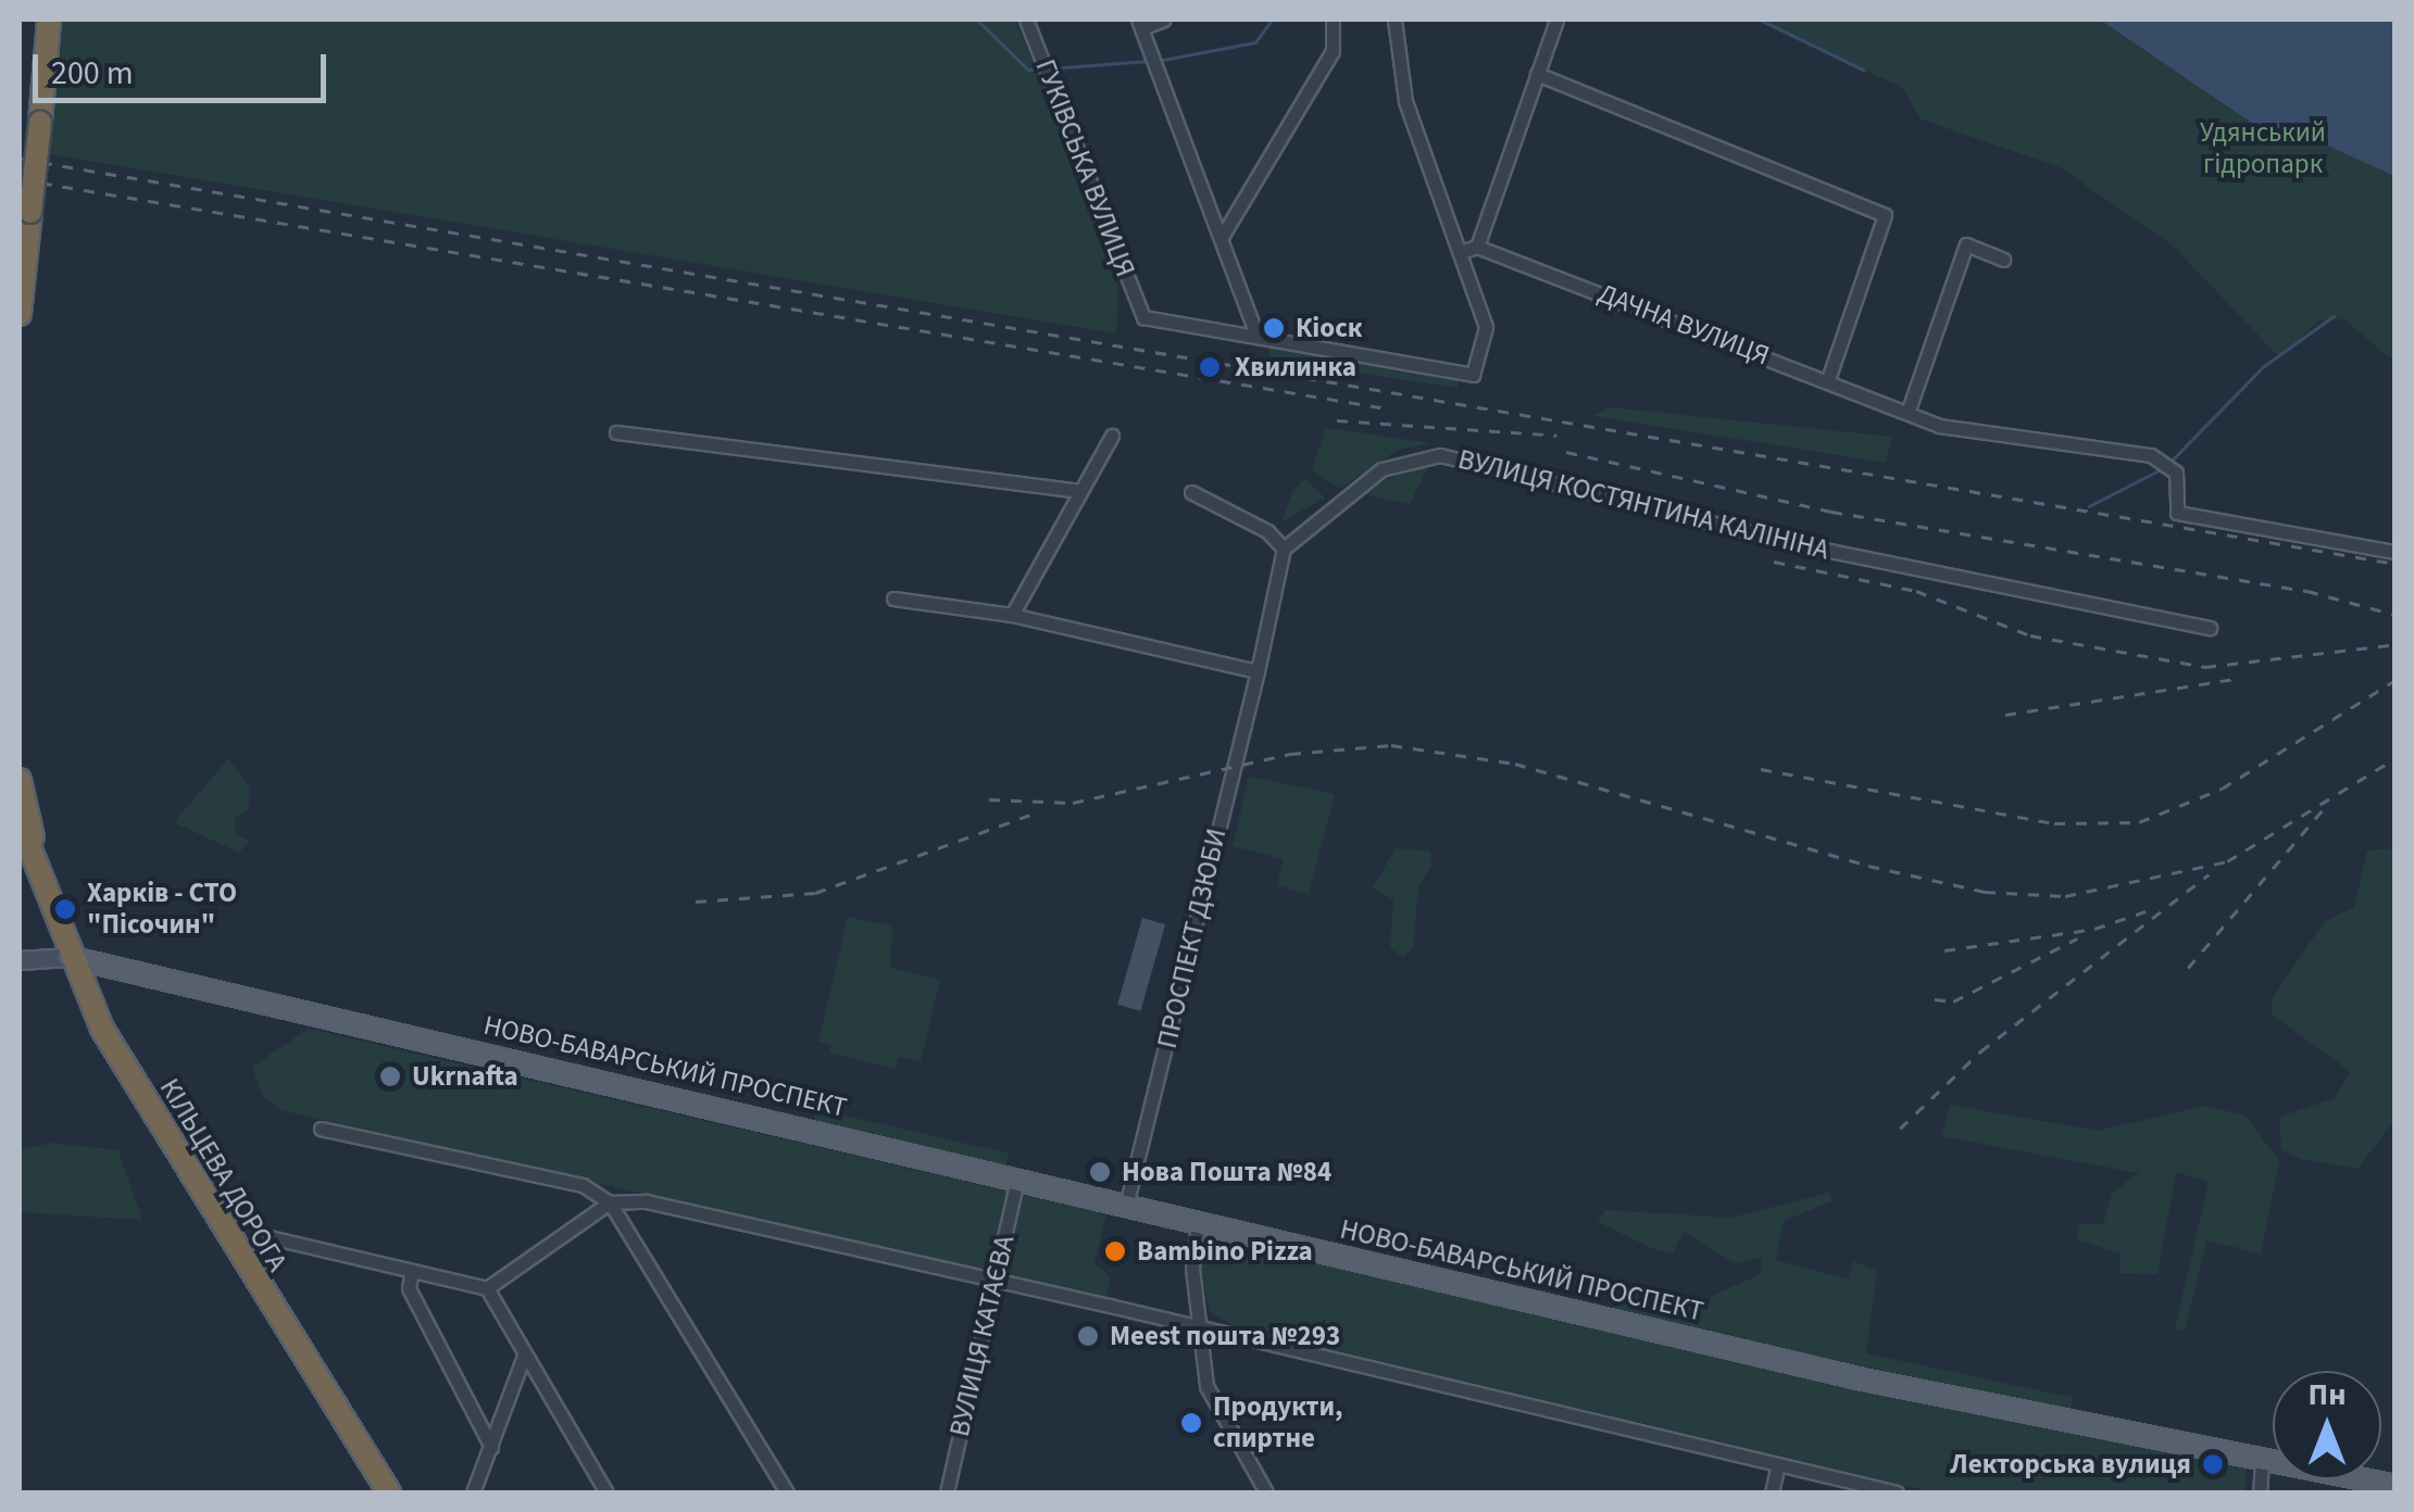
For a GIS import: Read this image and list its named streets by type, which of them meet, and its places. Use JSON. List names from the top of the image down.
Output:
{
  "streets": {
    "highway": ["КІЛЬЦЕВА ДОРОГА"],
    "main road": ["НОВО-БАВАРСЬКИЙ ПРОСПЕКТ"],
    "street": [
      "ГУКІВСЬКА ВУЛИЦЯ",
      "ДАЧНА ВУЛИЦЯ",
      "ВУЛИЦЯ КОСТЯНТИНА КАЛІНІНА",
      "ПРОСПЕКТ ДЗЮБИ",
      "ВУЛИЦЯ КАТАЄВА"
    ]
  },
  "crossings": [
    ["ПРОСПЕКТ ДЗЮБИ", "НОВО-БАВАРСЬКИЙ ПРОСПЕКТ"],
    ["НОВО-БАВАРСЬКИЙ ПРОСПЕКТ", "КІЛЬЦЕВА ДОРОГА"],
    ["НОВО-БАВАРСЬКИЙ ПРОСПЕКТ", "ВУЛИЦЯ КАТАЄВА"]
  ],
  "parks": ["Удянський гідропарк"],
  "places": [
    "Кіоск",
    "Хвилинка",
    "Харків - СТО \"Пісочин\"",
    "Ukrnafta",
    "Нова Пошта №84",
    "Bambino Pizza",
    "Meest пошта №293",
    "Продукти, спиртне",
    "Лекторська вулиця"
  ],
  "scale_bar": "200 m",
  "north": "top"
}
